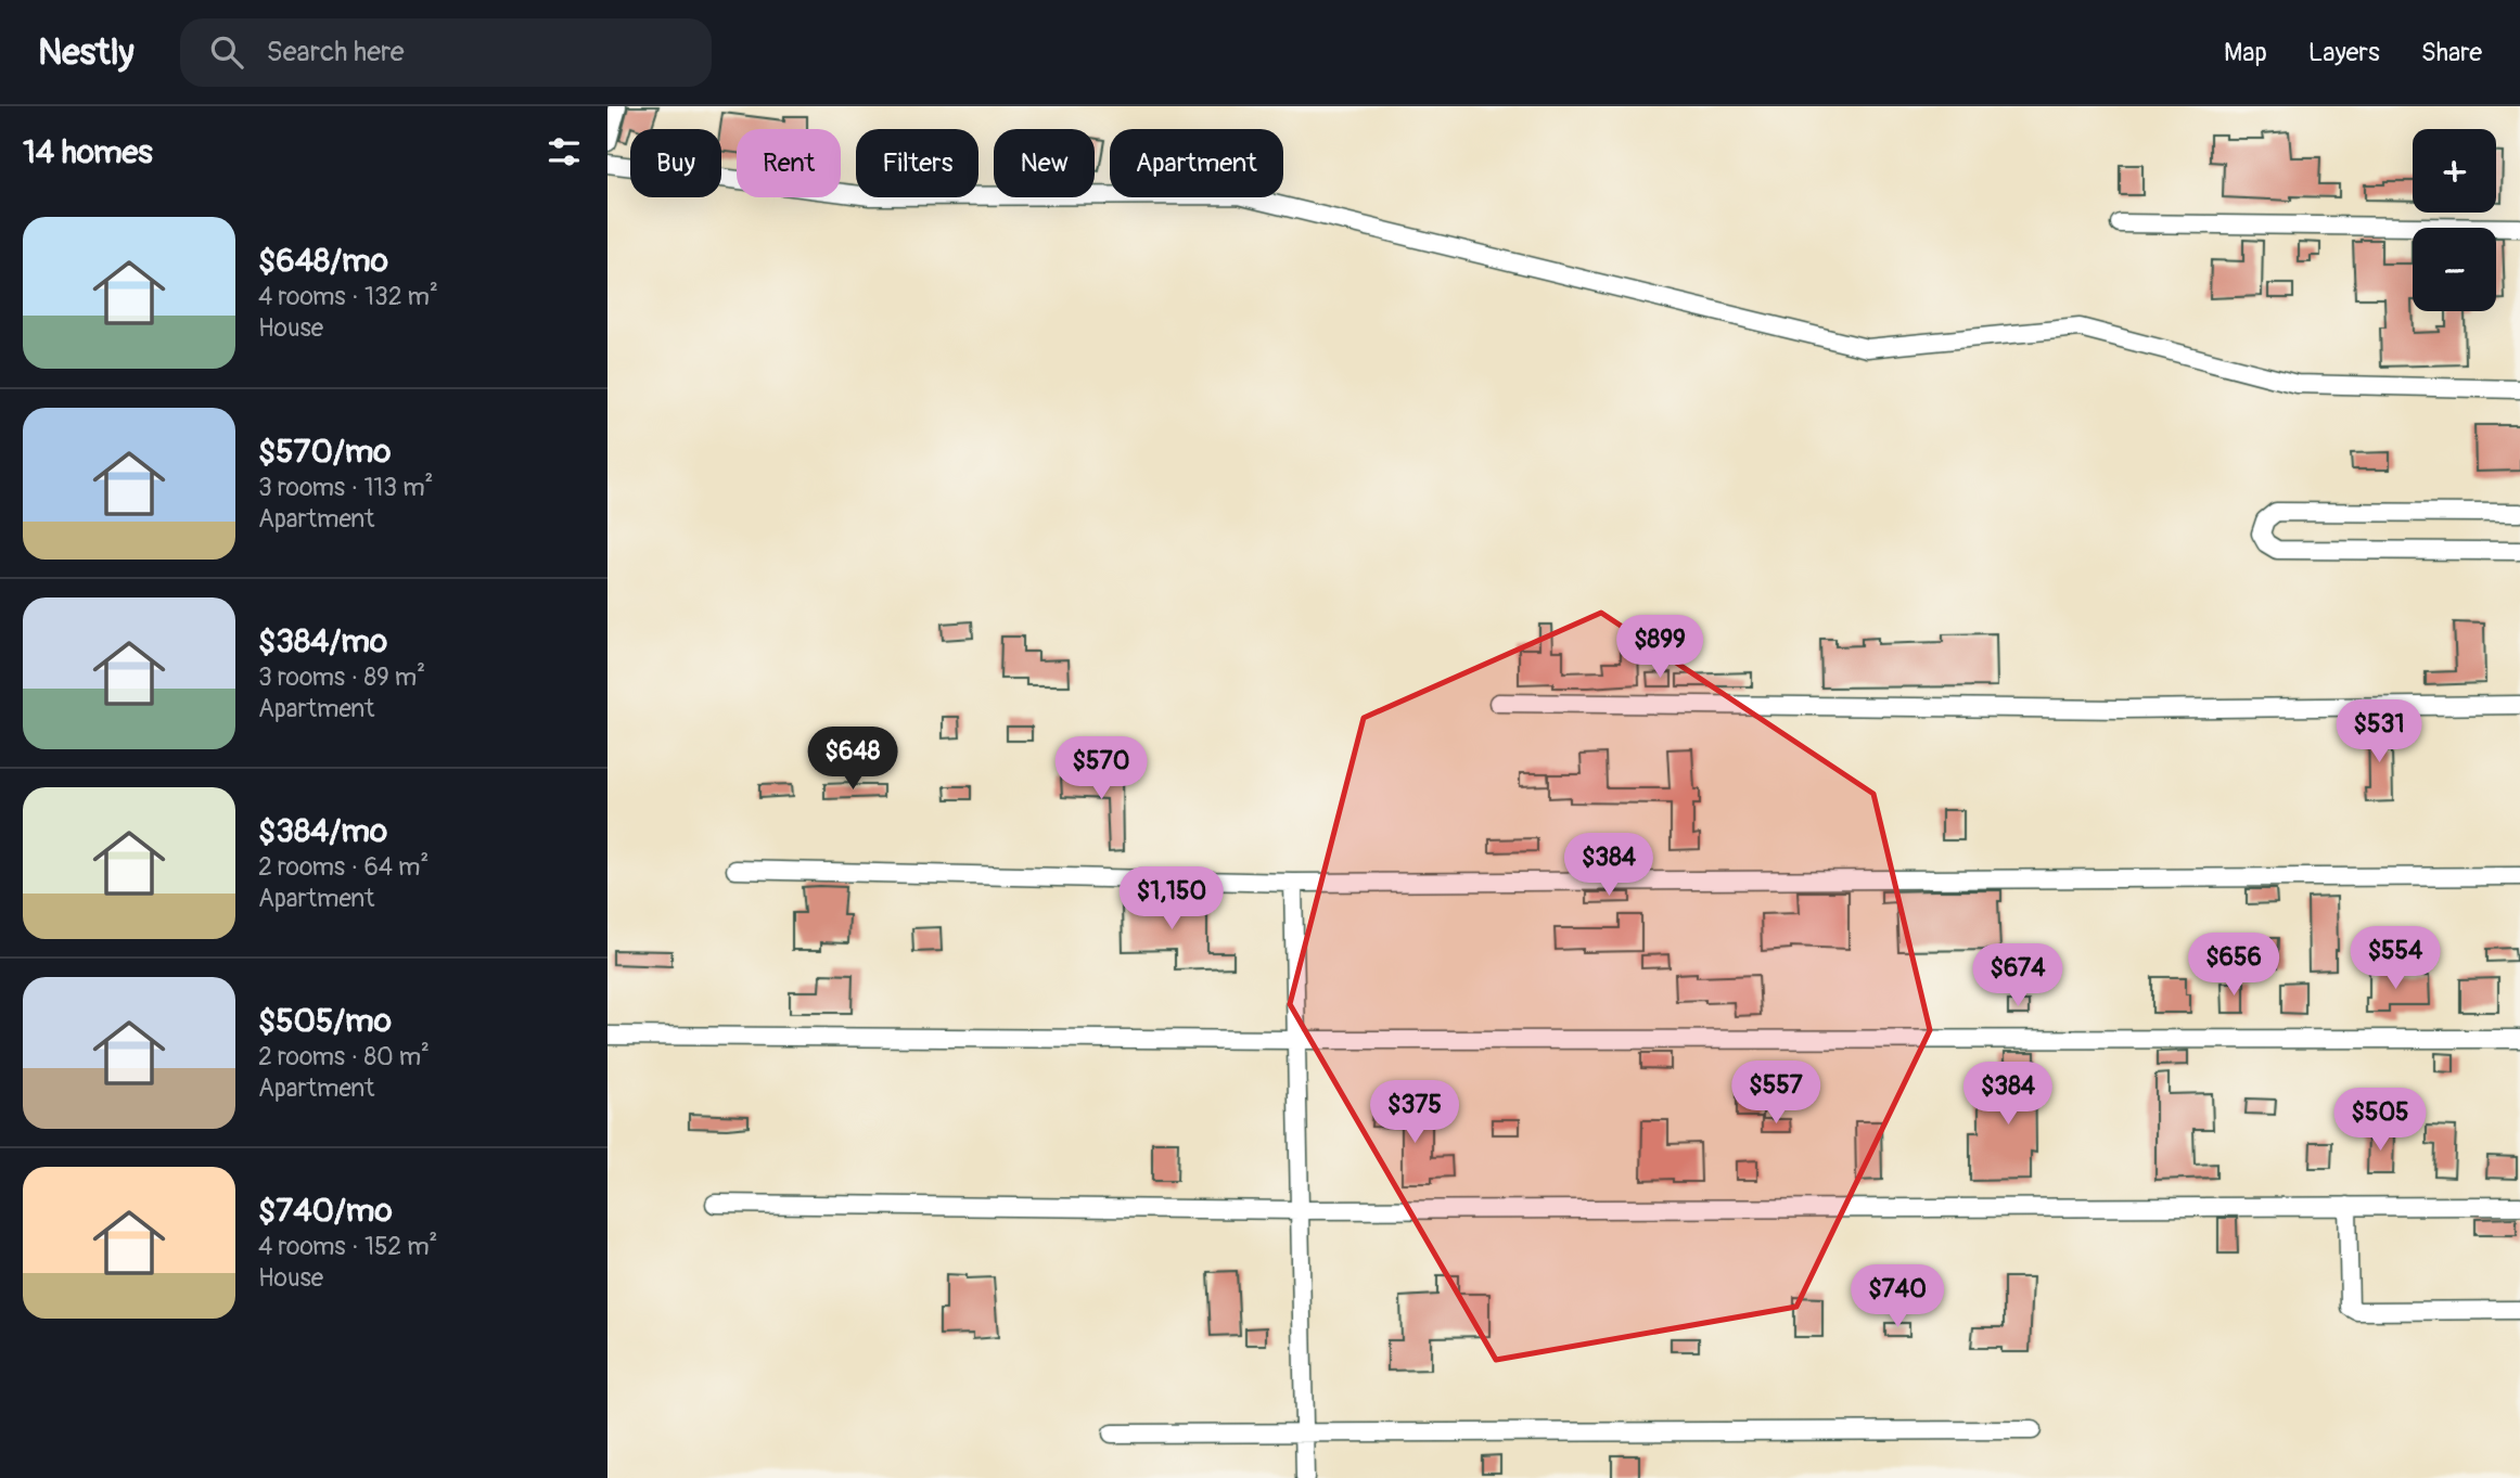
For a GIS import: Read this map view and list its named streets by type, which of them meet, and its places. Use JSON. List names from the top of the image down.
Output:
{
  "page": {
    "header": "Nestly",
    "search": "Search here",
    "nav": ["Map", "Layers", "Share"],
    "heading": "14 homes",
    "map_buttons": ["+", "−"],
    "chip": [
      "Buy",
      "Rent",
      "Filters",
      "New",
      "Apartment"
    ],
    "list": [
      {
        "name": "$648/mo",
        "note": "4 rooms · 132 m² · House"
      },
      {
        "name": "$570/mo",
        "note": "3 rooms · 113 m² · Apartment"
      },
      {
        "name": "$384/mo",
        "note": "3 rooms · 89 m² · Apartment"
      },
      {
        "name": "$384/mo",
        "note": "2 rooms · 64 m² · Apartment"
      },
      {
        "name": "$505/mo",
        "note": "2 rooms · 80 m² · Apartment"
      },
      {
        "name": "$740/mo",
        "note": "4 rooms · 152 m² · House"
      }
    ],
    "price": [
      "$899",
      "$531",
      "$648",
      "$570",
      "$384",
      "$1,150",
      "$554",
      "$656",
      "$674",
      "$557",
      "$384",
      "$375",
      "$505",
      "$740"
    ]
  }
}
